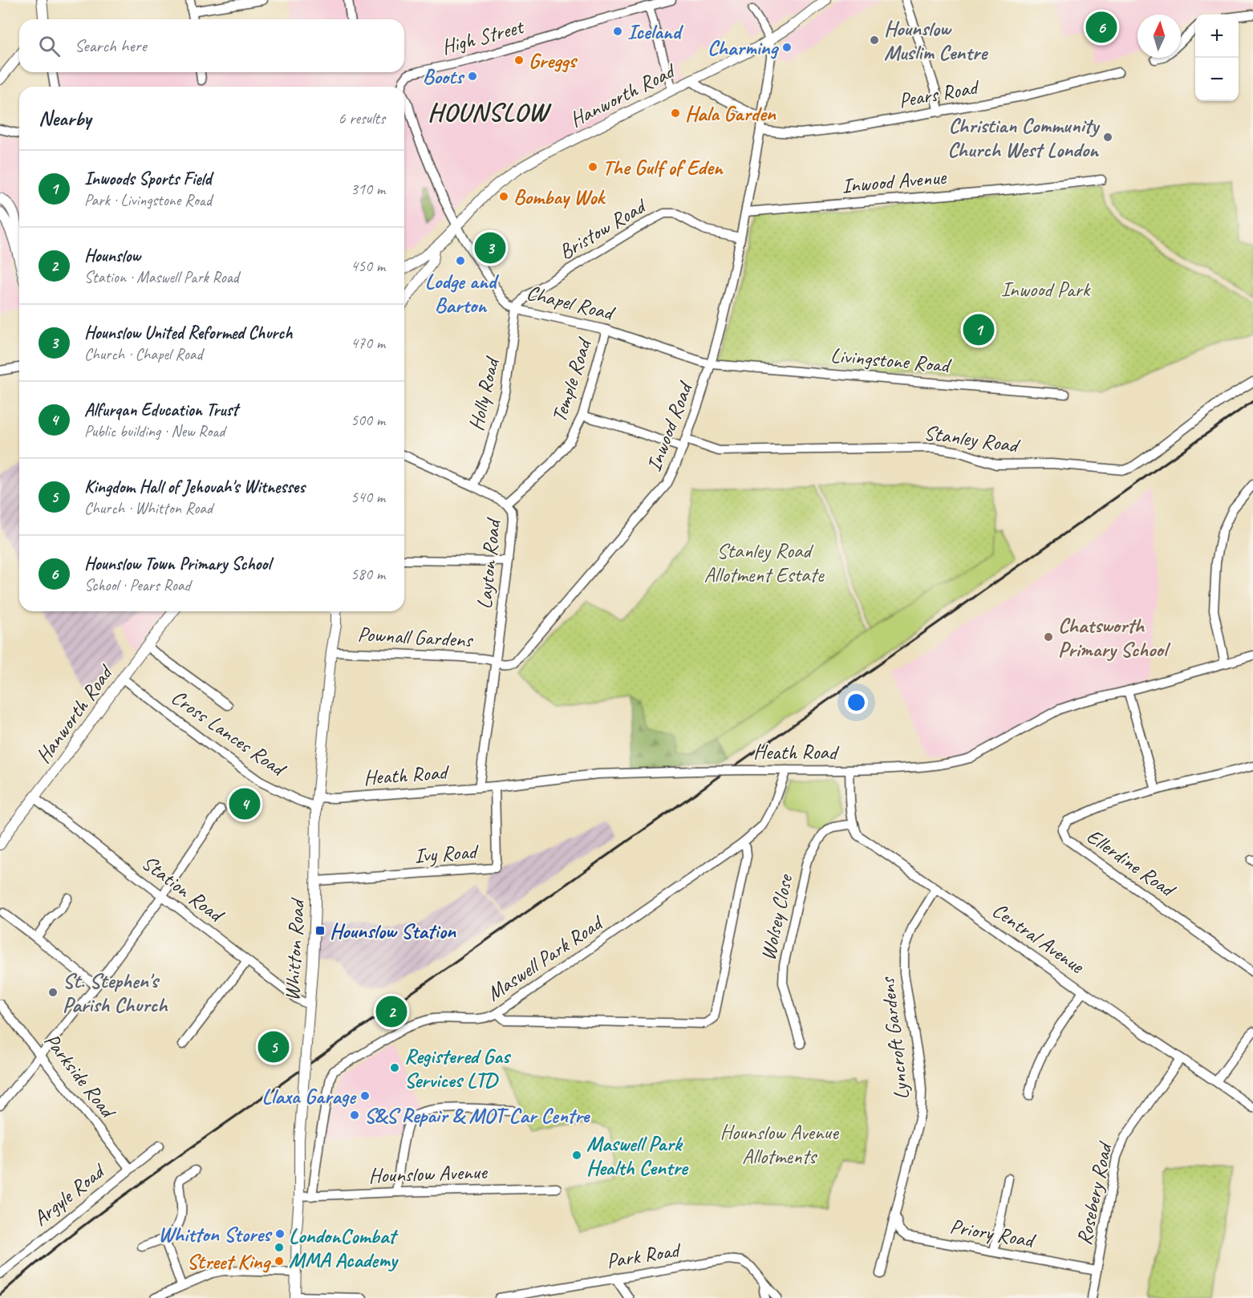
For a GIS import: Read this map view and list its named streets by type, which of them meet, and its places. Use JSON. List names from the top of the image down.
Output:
{
  "streets": {
    "main road": ["Hanworth Road", "Whitton Road"],
    "street": [
      "High Street",
      "Pears Road",
      "Inwood Avenue",
      "Bristow Road",
      "Chapel Road",
      "Livingstone Road",
      "Temple Road",
      "Holly Road",
      "Inwood Road",
      "Stanley Road",
      "Layton Road",
      "Pownall Gardens",
      "Cross Lances Road",
      "Heath Road",
      "Ivy Road",
      "Ellerdine Road",
      "Station Road",
      "Wolsey Close",
      "Central Avenue",
      "Maswell Park Road",
      "Lyncroft Gardens",
      "Parkside Road",
      "Hounslow Avenue",
      "Rosebery Road",
      "Argyle Road",
      "Priory Road",
      "Park Road"
    ]
  },
  "crossings": [
    ["High Street", "Hanworth Road"],
    ["High Street", "Chapel Road"],
    ["Pears Road", "Inwood Road"],
    ["Hanworth Road", "Chapel Road"],
    ["Hanworth Road", "Inwood Road"],
    ["Hanworth Road", "Cross Lances Road"],
    ["Hanworth Road", "Station Road"],
    ["Inwood Avenue", "Inwood Road"],
    ["Bristow Road", "Chapel Road"],
    ["Bristow Road", "Holly Road"],
    ["Bristow Road", "Inwood Road"],
    ["Chapel Road", "Livingstone Road"],
    ["Chapel Road", "Temple Road"],
    ["Chapel Road", "Holly Road"],
    ["Chapel Road", "Inwood Road"],
    ["Livingstone Road", "Inwood Road"],
    ["Temple Road", "Stanley Road"],
    ["Temple Road", "Layton Road"],
    ["Holly Road", "Layton Road"],
    ["Inwood Road", "Stanley Road"],
    ["Inwood Road", "Layton Road"],
    ["Inwood Road", "Pownall Gardens"],
    ["Layton Road", "Pownall Gardens"],
    ["Pownall Gardens", "Whitton Road"],
    ["Cross Lances Road", "Heath Road"],
    ["Cross Lances Road", "Whitton Road"],
    ["Heath Road", "Ivy Road"],
    ["Heath Road", "Whitton Road"],
    ["Heath Road", "Maswell Park Road"],
    ["Ivy Road", "Whitton Road"],
    ["Station Road", "Whitton Road"],
    ["Wolsey Close", "Central Avenue"],
    ["Central Avenue", "Lyncroft Gardens"],
    ["Central Avenue", "Rosebery Road"],
    ["Whitton Road", "Hounslow Avenue"],
    ["Maswell Park Road", "Hounslow Avenue"],
    ["Lyncroft Gardens", "Priory Road"],
    ["Parkside Road", "Argyle Road"],
    ["Rosebery Road", "Priory Road"]
  ],
  "districts": ["HOUNSLOW"],
  "parks": ["Inwood Park", "Stanley Road Allotment Estate", "Hounslow Avenue Allotments"],
  "places": {
    "other": [
      "Iceland",
      "Hounslow Muslim Centre",
      "Charming",
      "Greggs",
      "Boots",
      "Hala Garden",
      "Christian Community Church West London",
      "The Gulf of Eden",
      "Bombay Wok",
      "Lodge and Barton",
      "Chatsworth Primary School",
      "St. Stephen's Parish Church",
      "Registered Gas Services LTD",
      "Llaxa Garage",
      "S&S Repair & MOT Car Centre",
      "Maswell Park Health Centre",
      "Whitton Stores",
      "LondonCombat MMA Academy",
      "Street King"
    ],
    "transit": ["Hounslow Station"]
  },
  "north": "top",
  "page": {
    "pins": [
      "6",
      "3",
      "1",
      "4",
      "2",
      "5"
    ],
    "map_buttons": ["+", "−"],
    "search": "Search here",
    "heading": ["Nearby", "6 results"],
    "list": [
      {
        "mark": "1",
        "name": "Inwoods Sports Field",
        "note": "Park · Livingstone Road",
        "value": "310 m"
      },
      {
        "mark": "2",
        "name": "Hounslow",
        "note": "Station · Maswell Park Road",
        "value": "450 m"
      },
      {
        "mark": "3",
        "name": "Hounslow United Reformed Church",
        "note": "Church · Chapel Road",
        "value": "470 m"
      },
      {
        "mark": "4",
        "name": "Alfurqan Education Trust",
        "note": "Public building · New Road",
        "value": "500 m"
      },
      {
        "mark": "5",
        "name": "Kingdom Hall of Jehovah's Witnesses",
        "note": "Church · Whitton Road",
        "value": "540 m"
      },
      {
        "mark": "6",
        "name": "Hounslow Town Primary School",
        "note": "School · Pears Road",
        "value": "580 m"
      }
    ]
  }
}
